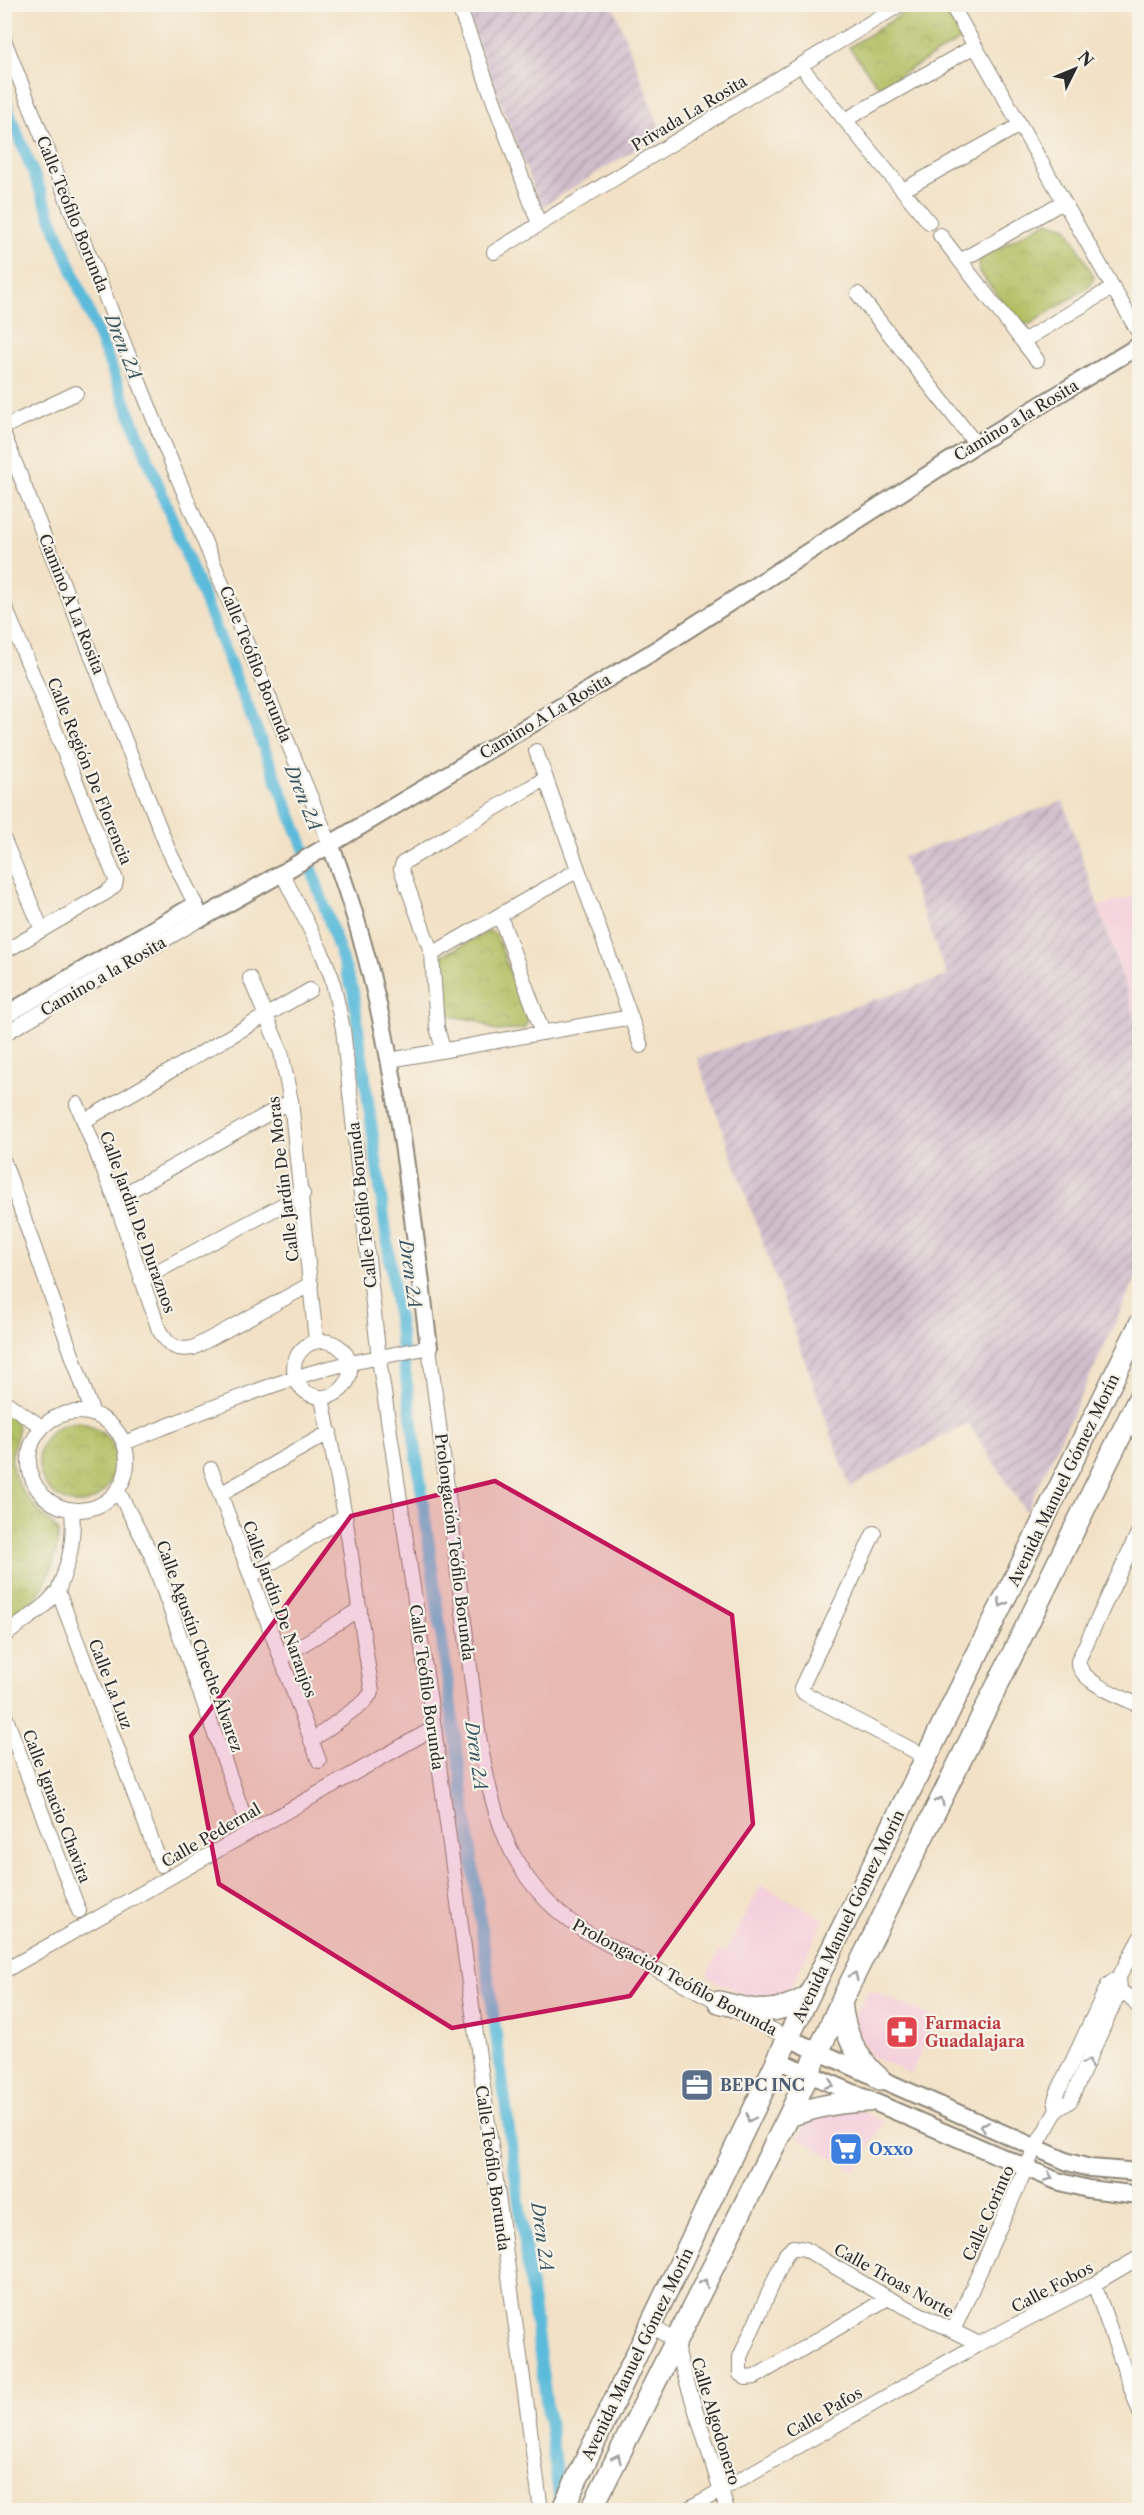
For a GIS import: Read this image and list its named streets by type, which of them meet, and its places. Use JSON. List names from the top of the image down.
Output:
{
  "streets": {
    "main road": ["Avenida Manuel Gómez Morín"],
    "street": [
      "Privada La Rosita",
      "Calle Teófilo Borunda",
      "Camino a la Rosita",
      "Camino A La Rosita",
      "Calle Región De Florencia",
      "Calle Jardín De Moras",
      "Calle Jardín De Duraznos",
      "Prolongación Teófilo Borunda",
      "Calle Jardín De Naranjos",
      "Calle Agustín Cheche Álvarez",
      "Calle La Luz",
      "Calle Ignacio Chavira",
      "Calle Pedernal",
      "Calle Corinto",
      "Calle Troas Norte",
      "Calle Fobos",
      "Calle Pafos",
      "Calle Algodonero"
    ]
  },
  "crossings": [
    ["Calle Teófilo Borunda", "Camino A La Rosita"],
    ["Calle Teófilo Borunda", "Prolongación Teófilo Borunda"],
    ["Calle Teófilo Borunda", "Calle Pedernal"],
    ["Camino a la Rosita", "Camino A La Rosita"],
    ["Calle Jardín De Moras", "Calle Jardín De Duraznos"],
    ["Avenida Manuel Gómez Morín", "Prolongación Teófilo Borunda"],
    ["Avenida Manuel Gómez Morín", "Calle Algodonero"],
    ["Prolongación Teófilo Borunda", "Calle Corinto"],
    ["Calle Corinto", "Calle Troas Norte"],
    ["Calle Troas Norte", "Calle Fobos"],
    ["Calle Troas Norte", "Calle Pafos"],
    ["Calle Fobos", "Calle Pafos"],
    ["Calle Pafos", "Calle Algodonero"]
  ],
  "water": ["Dren 2A"],
  "places": {
    "pharmacy": ["Farmacia Guadalajara"],
    "office": ["BEPC INC"],
    "supermarket": ["Oxxo"]
  },
  "north": "top right"
}
